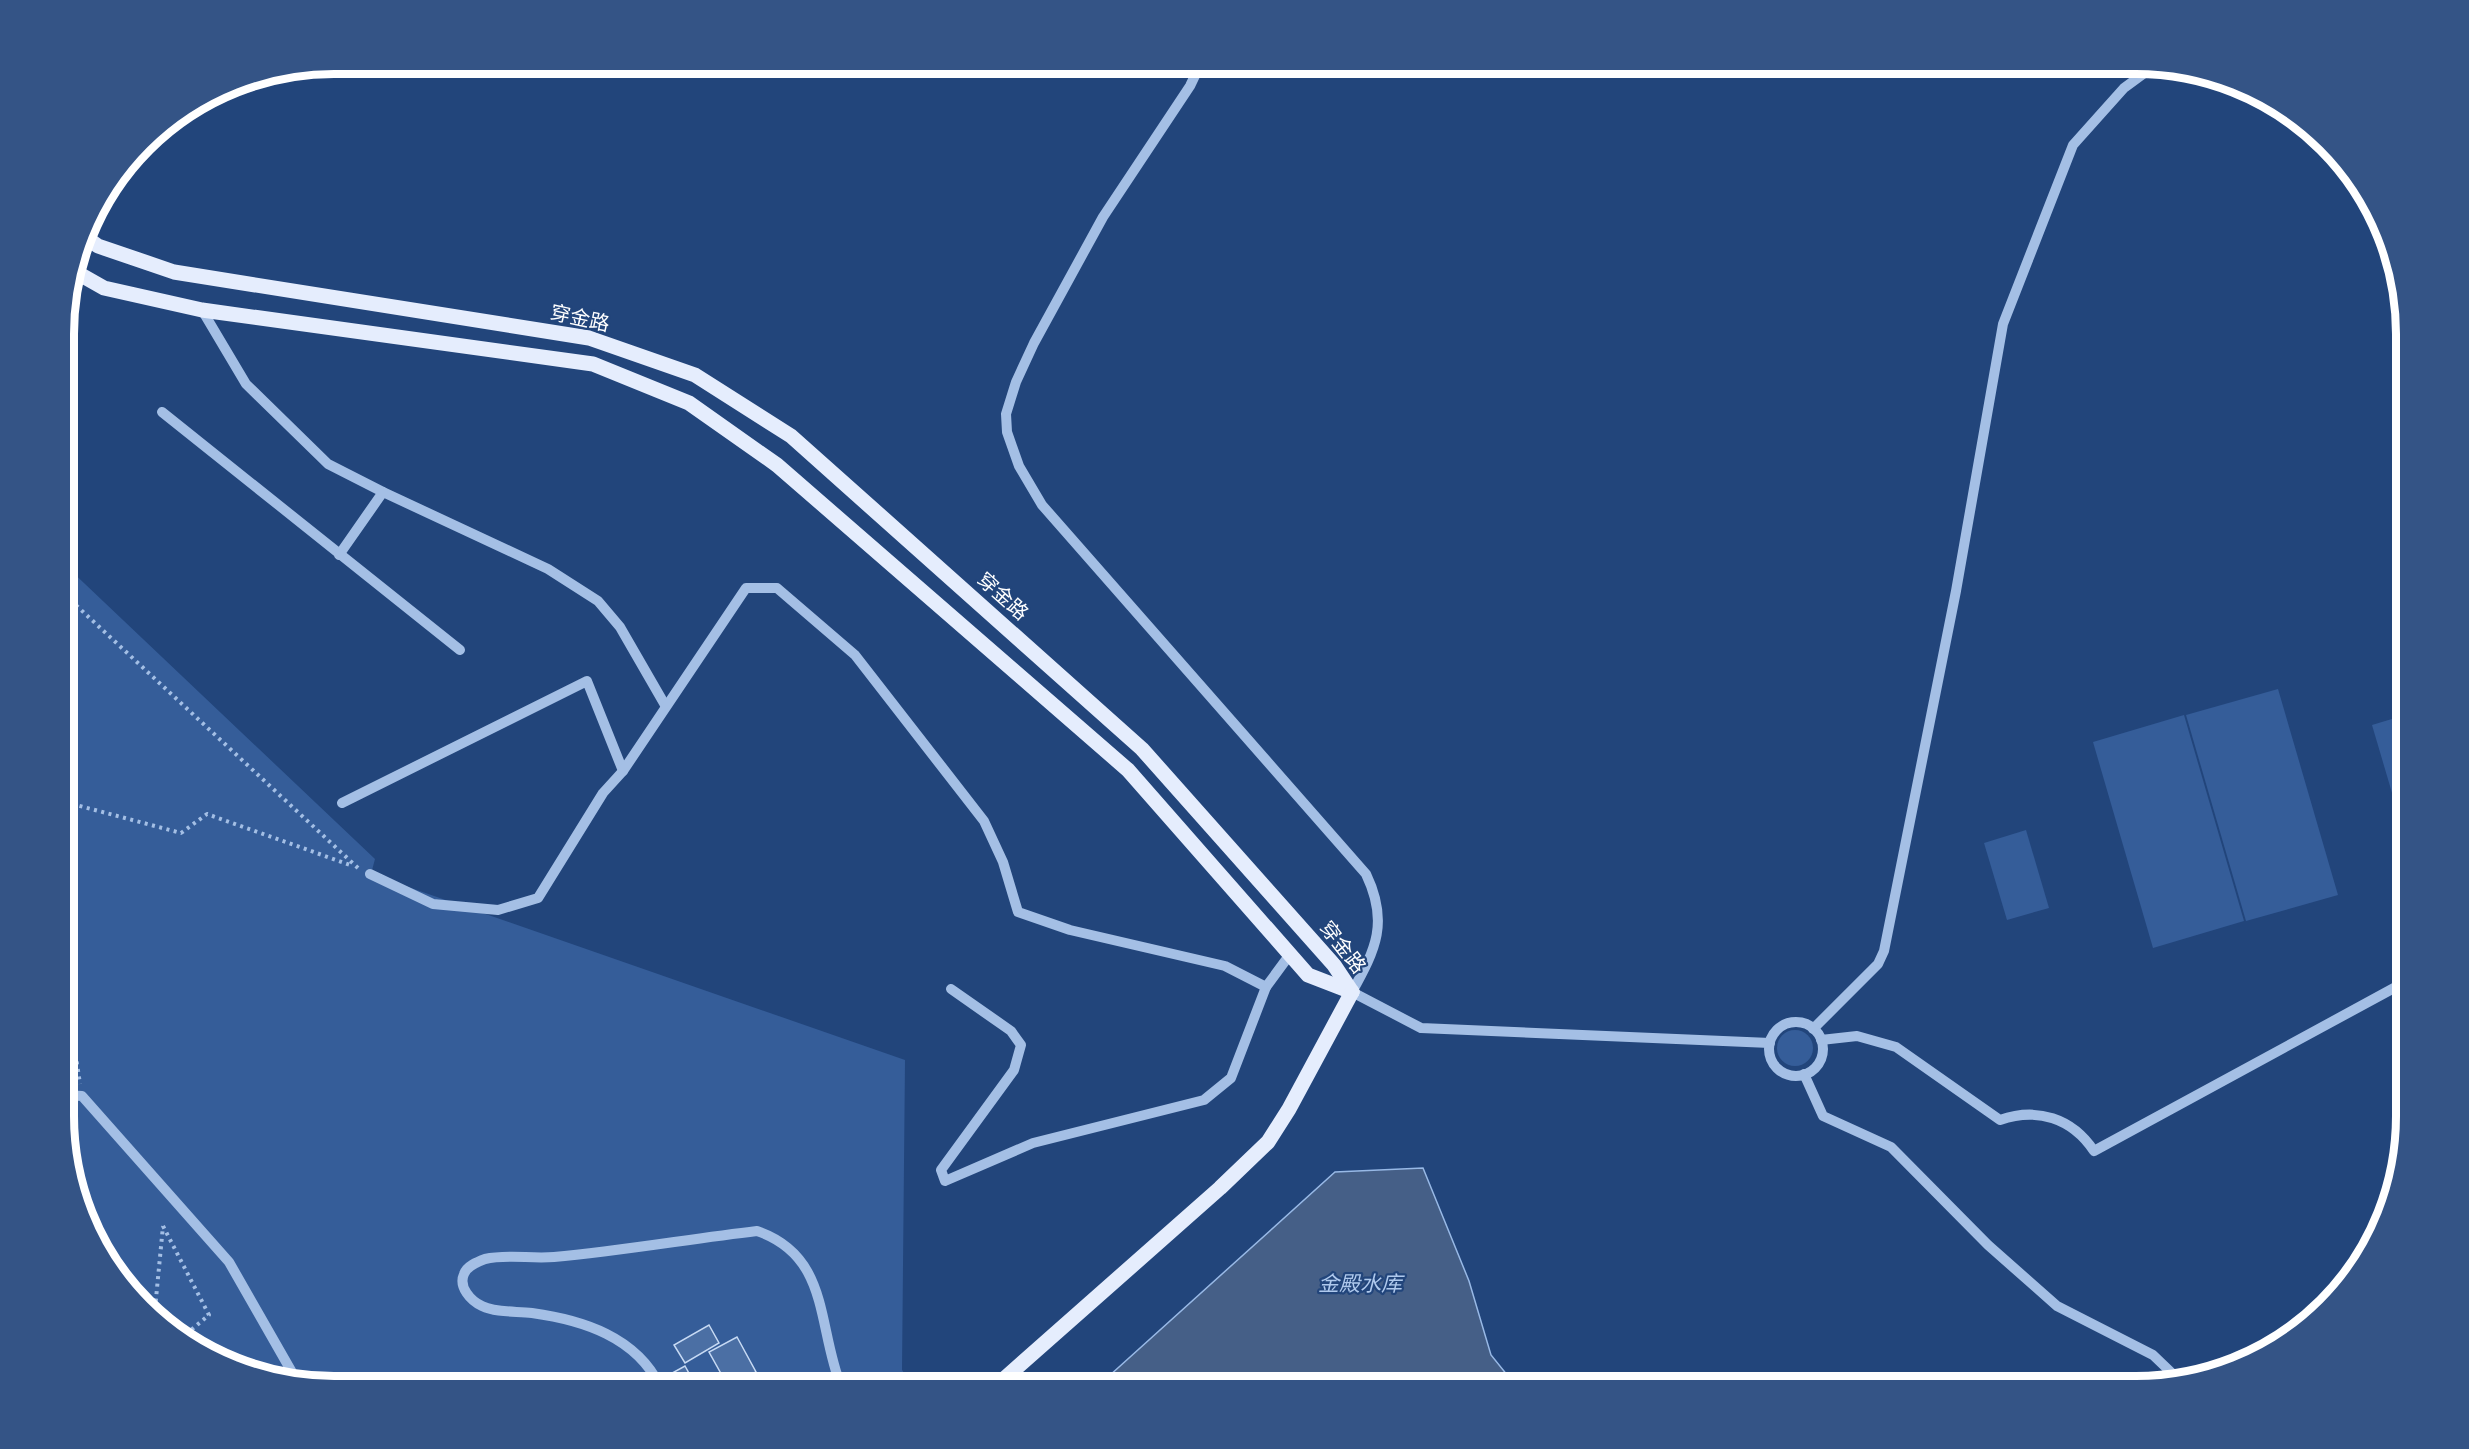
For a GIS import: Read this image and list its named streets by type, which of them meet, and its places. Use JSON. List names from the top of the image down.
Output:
{
  "streets": {
    "main road": ["穿金路"]
  },
  "water": ["金殿水库"]
}
